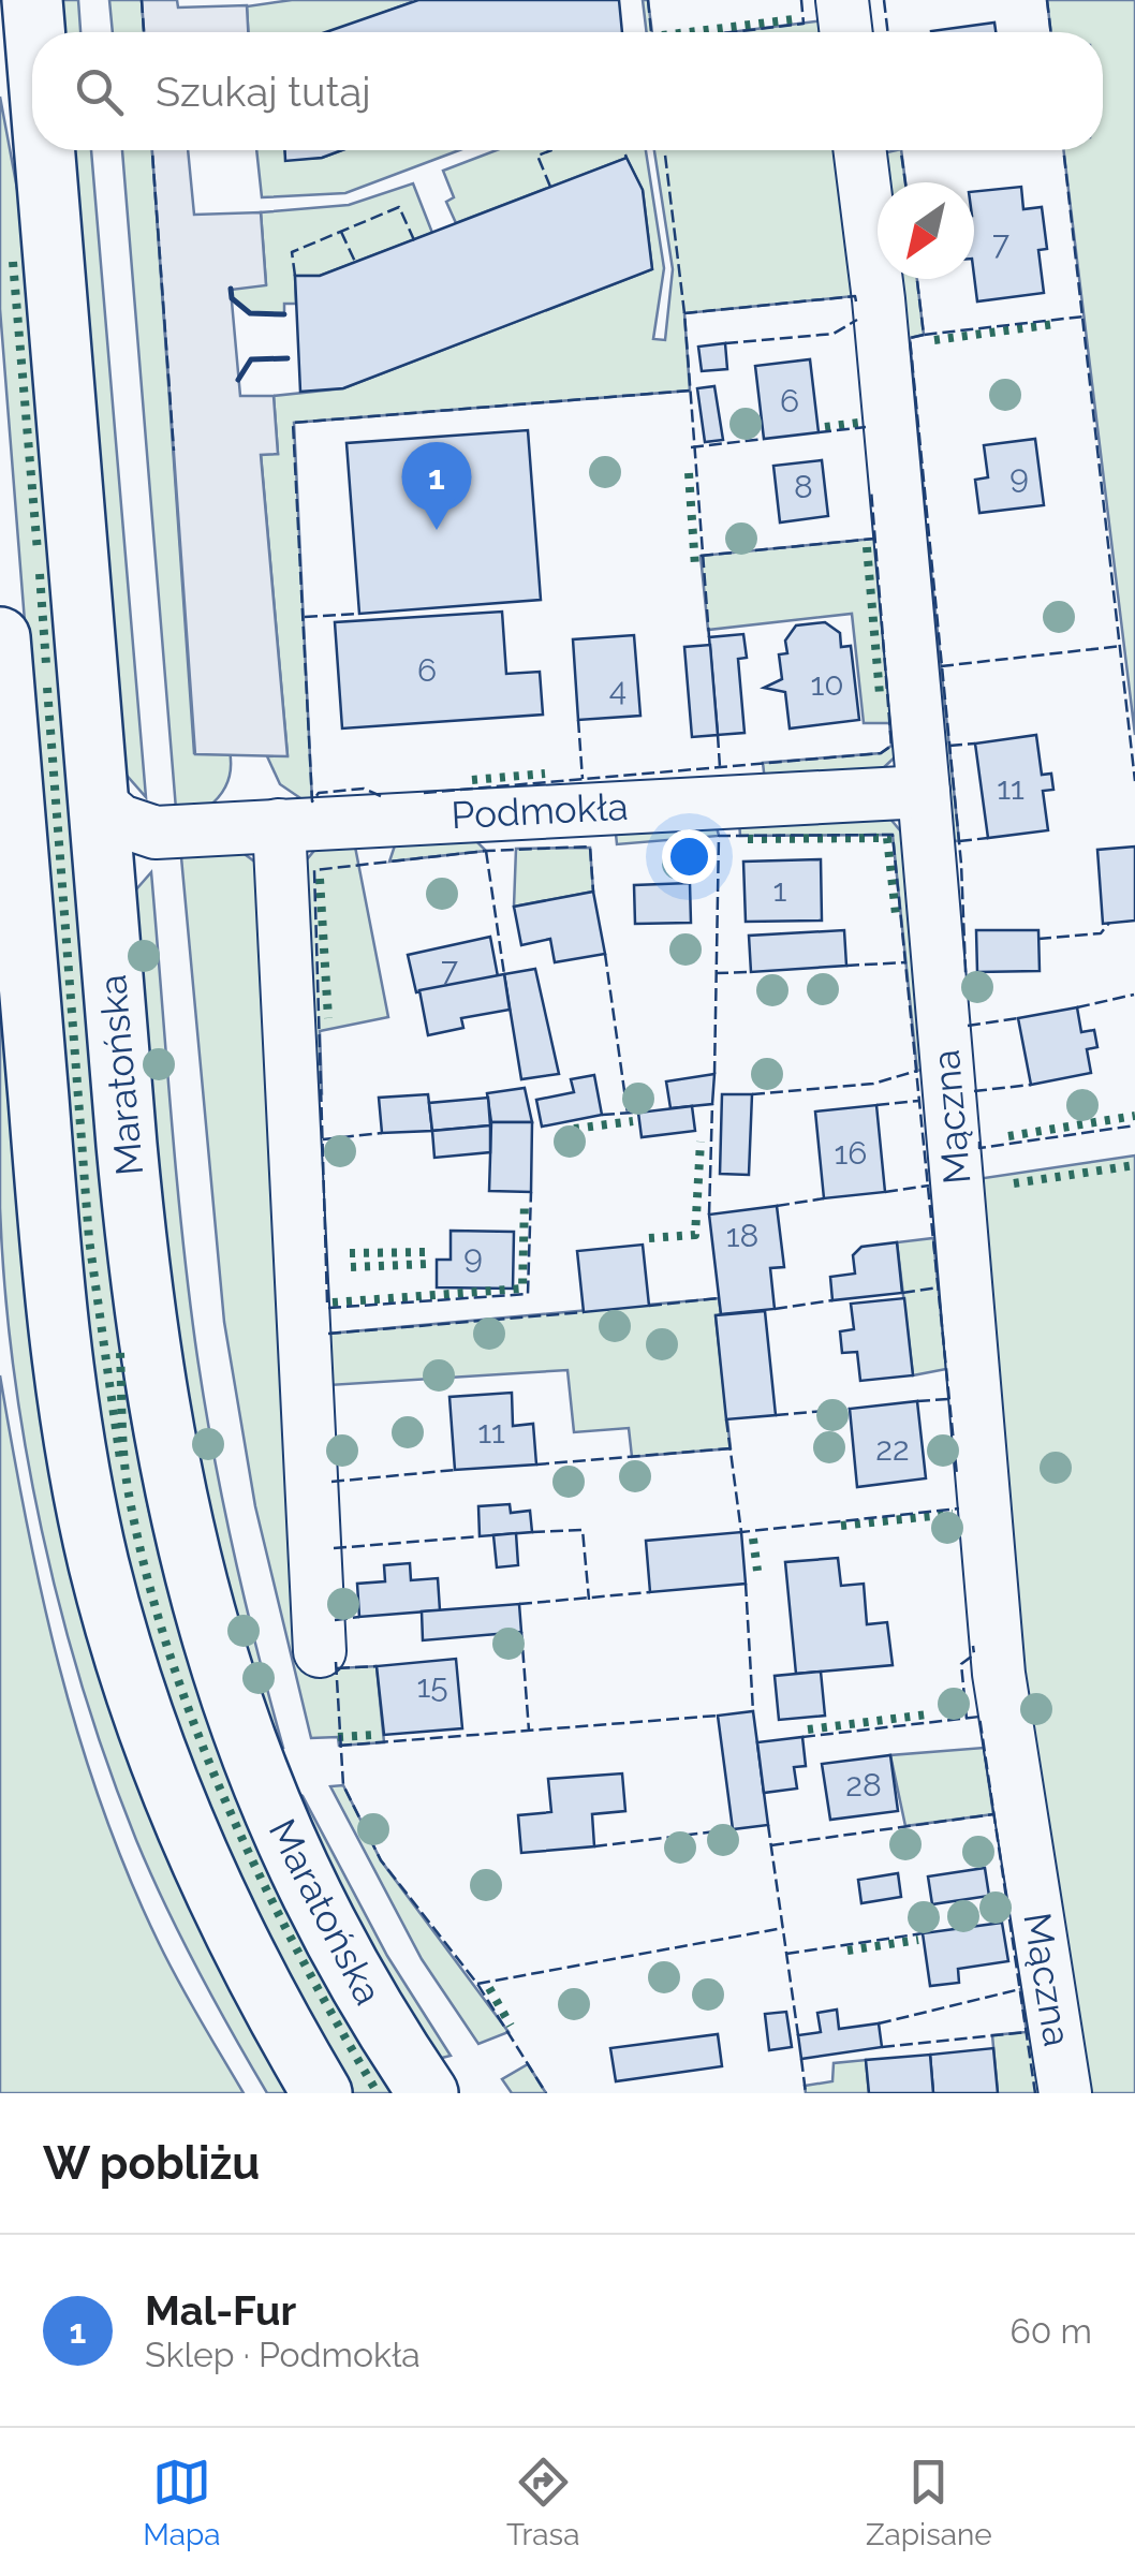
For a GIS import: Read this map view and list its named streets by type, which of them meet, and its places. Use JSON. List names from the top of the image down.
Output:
{
  "streets": {
    "main road": ["Maratońska"],
    "street": ["Podmokła", "Mączna"]
  },
  "crossings": [
    ["Podmokła", "Maratońska"],
    ["Podmokła", "Mączna"]
  ],
  "house_numbers": [
    "7",
    "6",
    "9",
    "8",
    "6",
    "10",
    "4",
    "11",
    "1",
    "7",
    "16",
    "18",
    "9",
    "11",
    "22",
    "15",
    "28"
  ],
  "north": "bottom left",
  "page": {
    "search": "Szukaj tutaj",
    "pins": "1",
    "heading": "W pobliżu",
    "list": [
      {
        "mark": "1",
        "name": "Mal-Fur",
        "note": "Sklep · Podmokła",
        "value": "60 m"
      }
    ],
    "nav": ["Mapa", "Trasa", "Zapisane"]
  }
}
